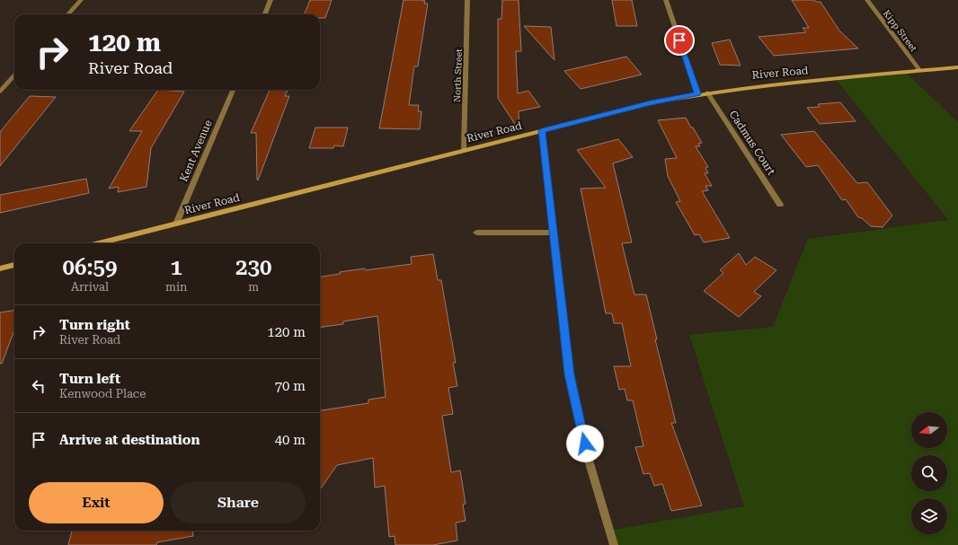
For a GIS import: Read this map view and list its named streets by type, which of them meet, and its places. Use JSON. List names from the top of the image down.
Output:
{
  "streets": {
    "main road": ["River Road"],
    "street": [
      "Kipp Street",
      "North Street",
      "Cadmus Court",
      "Kent Avenue"
    ]
  },
  "crossings": [
    ["Kipp Street", "River Road"],
    ["River Road", "North Street"],
    ["River Road", "Cadmus Court"],
    ["River Road", "Kent Avenue"]
  ],
  "north": "left",
  "page": {
    "turn": ["120 m", "River Road"],
    "eta": [
      "06:59",
      "Arrival",
      "1",
      "min",
      "230",
      "m"
    ],
    "list": [
      {
        "name": "Turn right",
        "note": "River Road",
        "value": "120 m"
      },
      {
        "name": "Turn left",
        "note": "Kenwood Place",
        "value": "70 m"
      },
      {
        "name": "Arrive at destination",
        "value": "40 m"
      }
    ],
    "buttons": ["Exit", "Share"]
  }
}
